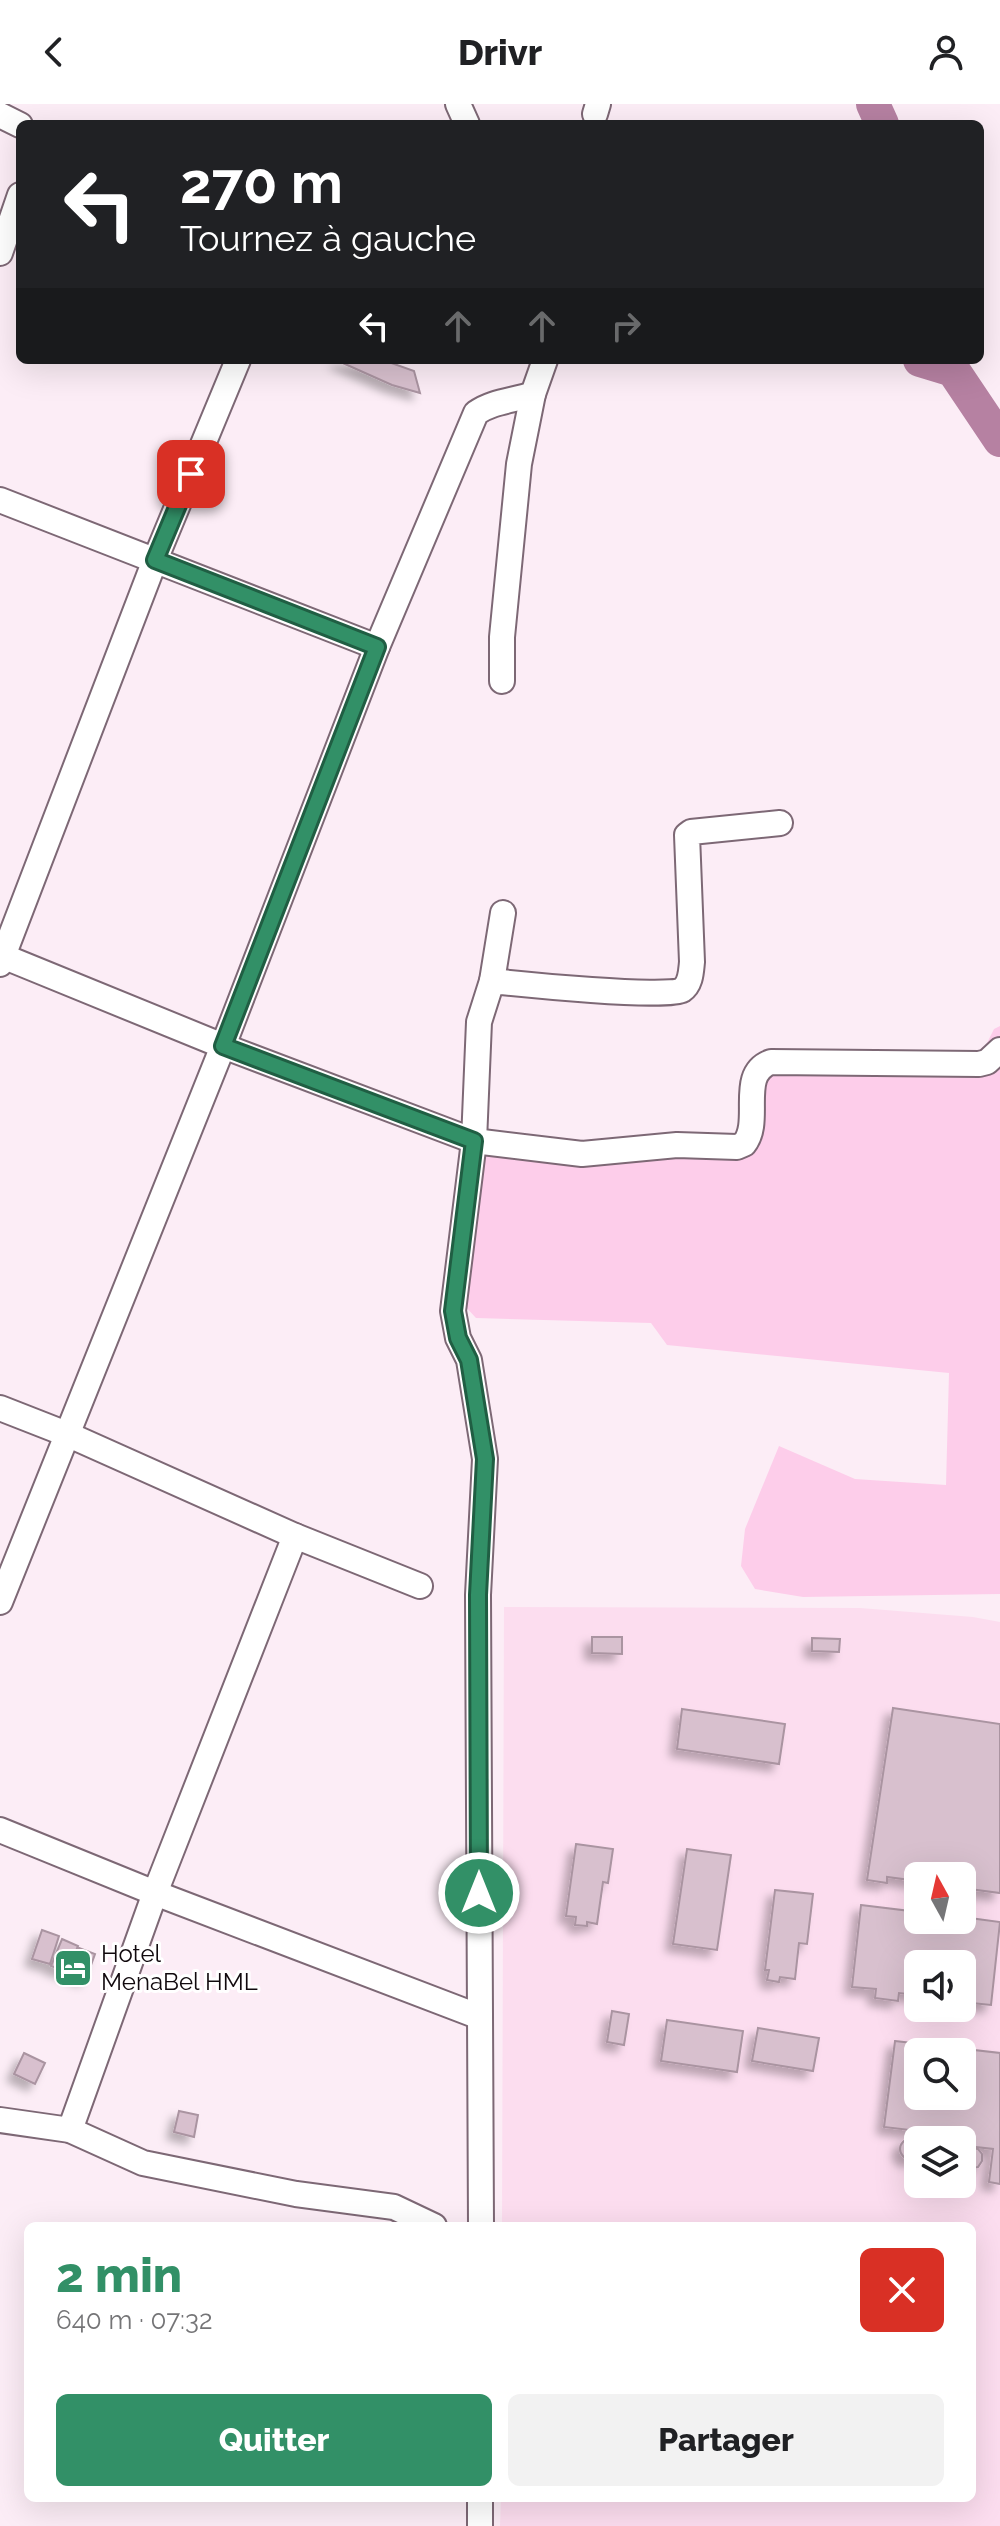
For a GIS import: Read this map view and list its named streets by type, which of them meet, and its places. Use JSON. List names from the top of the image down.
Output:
{
  "places": {
    "hotel": ["Hotel MenaBel HML"]
  },
  "north": "top",
  "page": {
    "header": "Drivr",
    "turn": ["270 m", "Tournez à gauche"],
    "heading": ["2 min", "640 m · 07:32"],
    "buttons": ["Quitter", "Partager"]
  }
}
